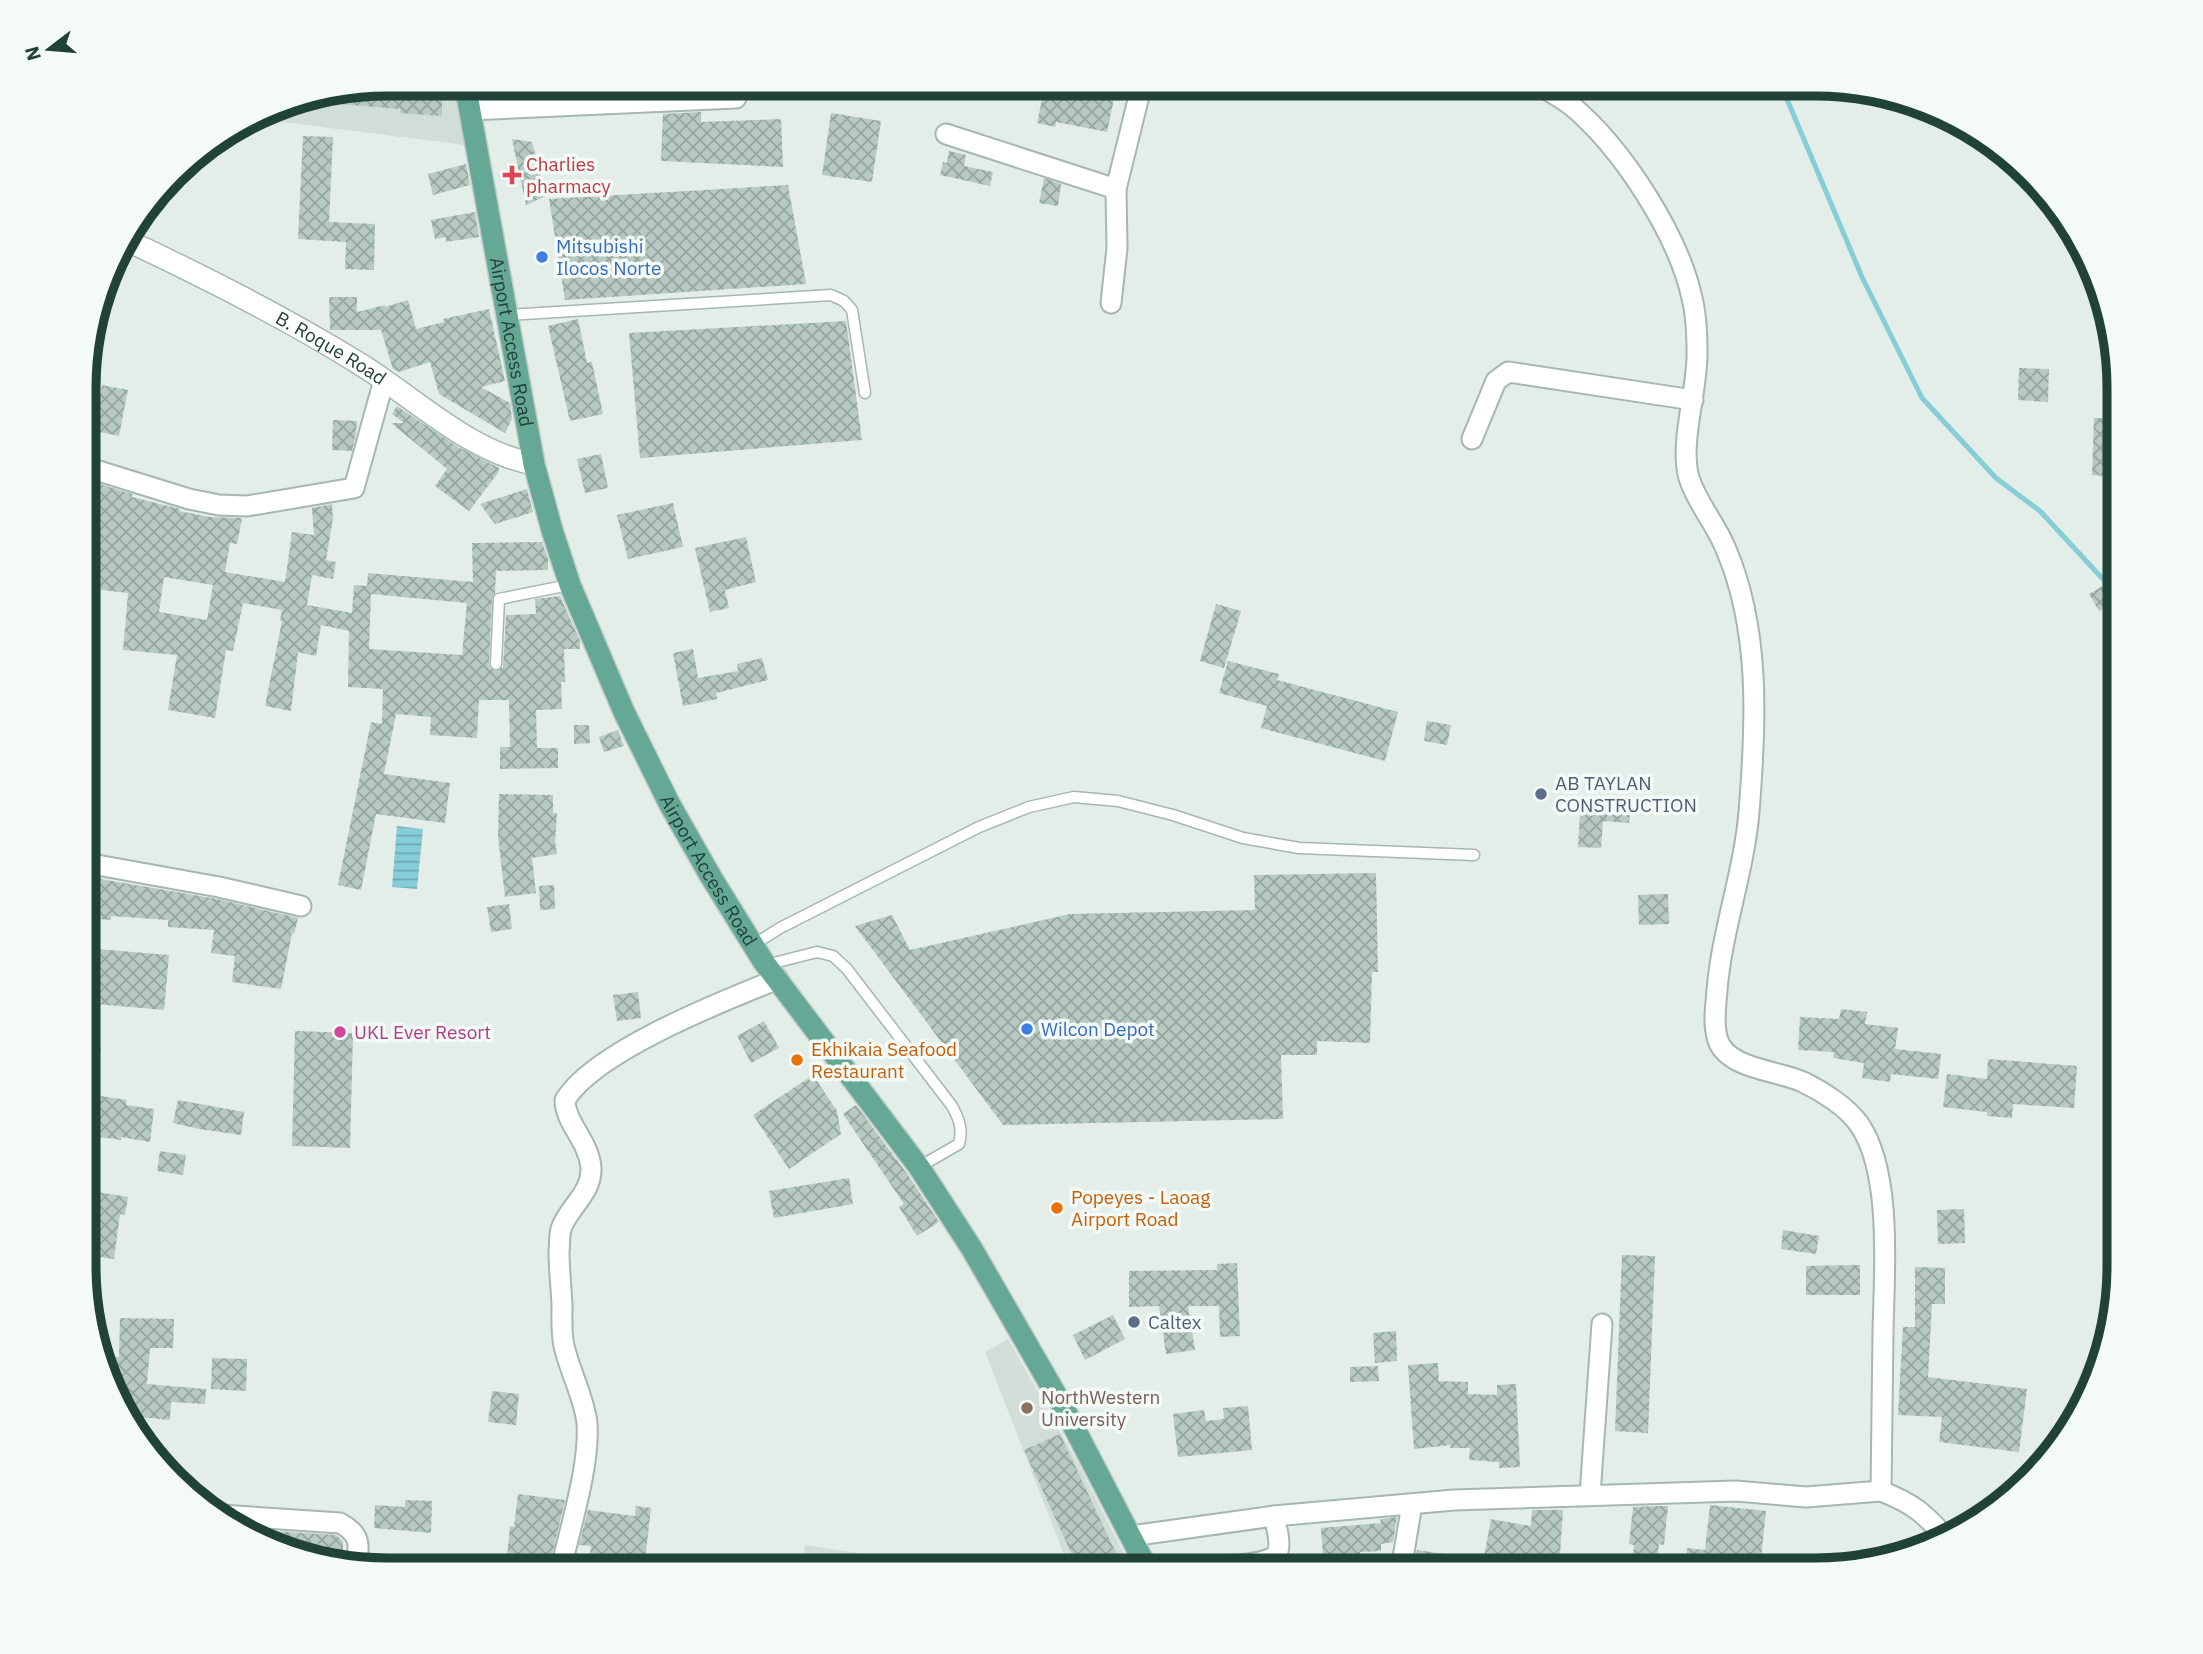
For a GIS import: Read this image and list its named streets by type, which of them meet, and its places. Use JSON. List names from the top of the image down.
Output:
{
  "streets": {
    "main road": ["Airport Access Road"],
    "street": ["B. Roque Road"]
  },
  "crossings": [
    ["Airport Access Road", "B. Roque Road"]
  ],
  "places": {
    "health": ["Charlies pharmacy"],
    "other": [
      "Mitsubishi Ilocos Norte",
      "AB TAYLAN CONSTRUCTION",
      "Wilcon Depot",
      "UKL Ever Resort",
      "Ekhikaia Seafood Restaurant",
      "Popeyes - Laoag Airport Road",
      "Caltex",
      "NorthWestern University"
    ]
  },
  "north": "left"
}
